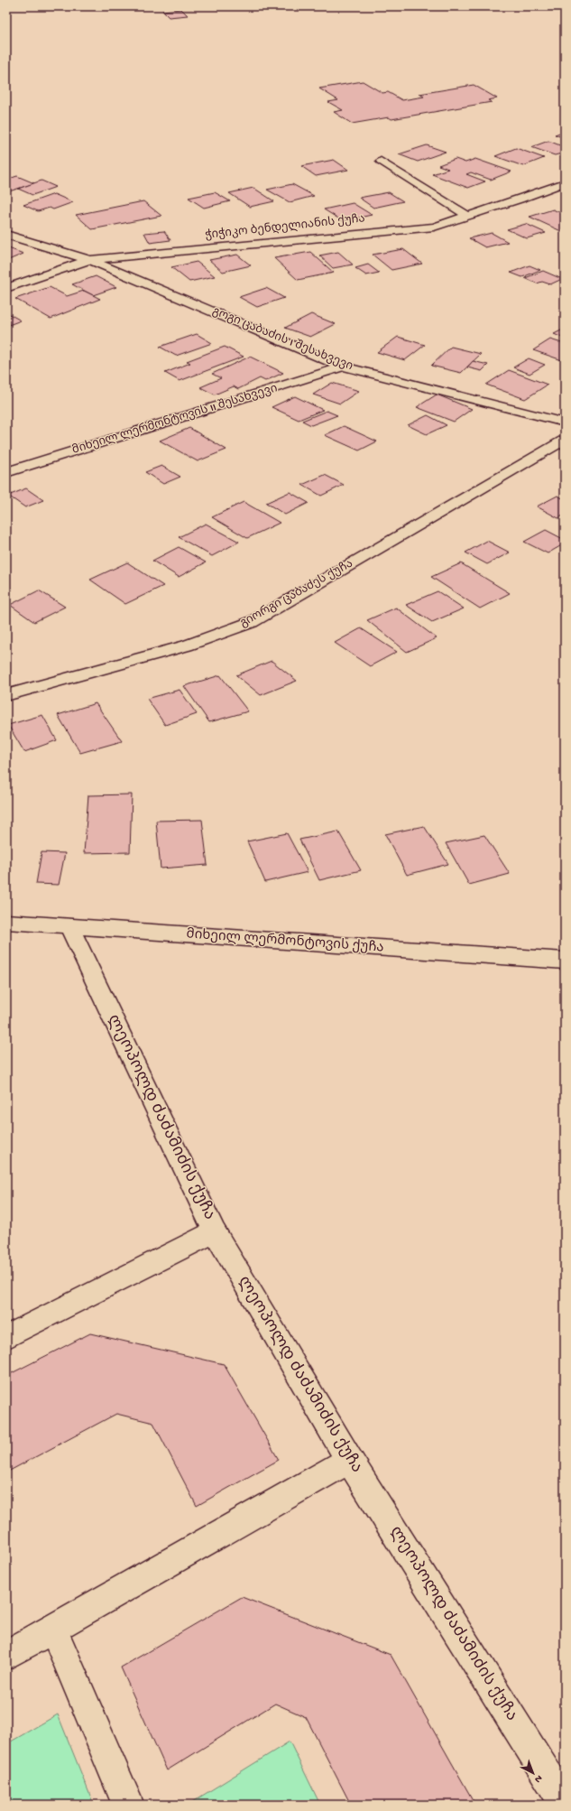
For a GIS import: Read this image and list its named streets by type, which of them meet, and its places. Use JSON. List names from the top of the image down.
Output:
{
  "streets": {
    "street": [
      "ჭიჭიკო ბენდელიანის ქუჩა",
      "გოგი ცაბაძის I შესახვევი",
      "მიხეილ ლერმონტოვის II შესახვევი",
      "გიორგი ცაბაძეს ქუჩა",
      "მიხეილ ლერმონტოვის ქუჩა",
      "ლეოპოლდ ძაძამიძის ქუჩა"
    ]
  },
  "crossings": [
    ["ჭიჭიკო ბენდელიანის ქუჩა", "გოგი ცაბაძის I შესახვევი"],
    ["გოგი ცაბაძის I შესახვევი", "მიხეილ ლერმონტოვის II შესახვევი"],
    ["მიხეილ ლერმონტოვის ქუჩა", "ლეოპოლდ ძაძამიძის ქუჩა"]
  ],
  "north": "bottom right"
}
